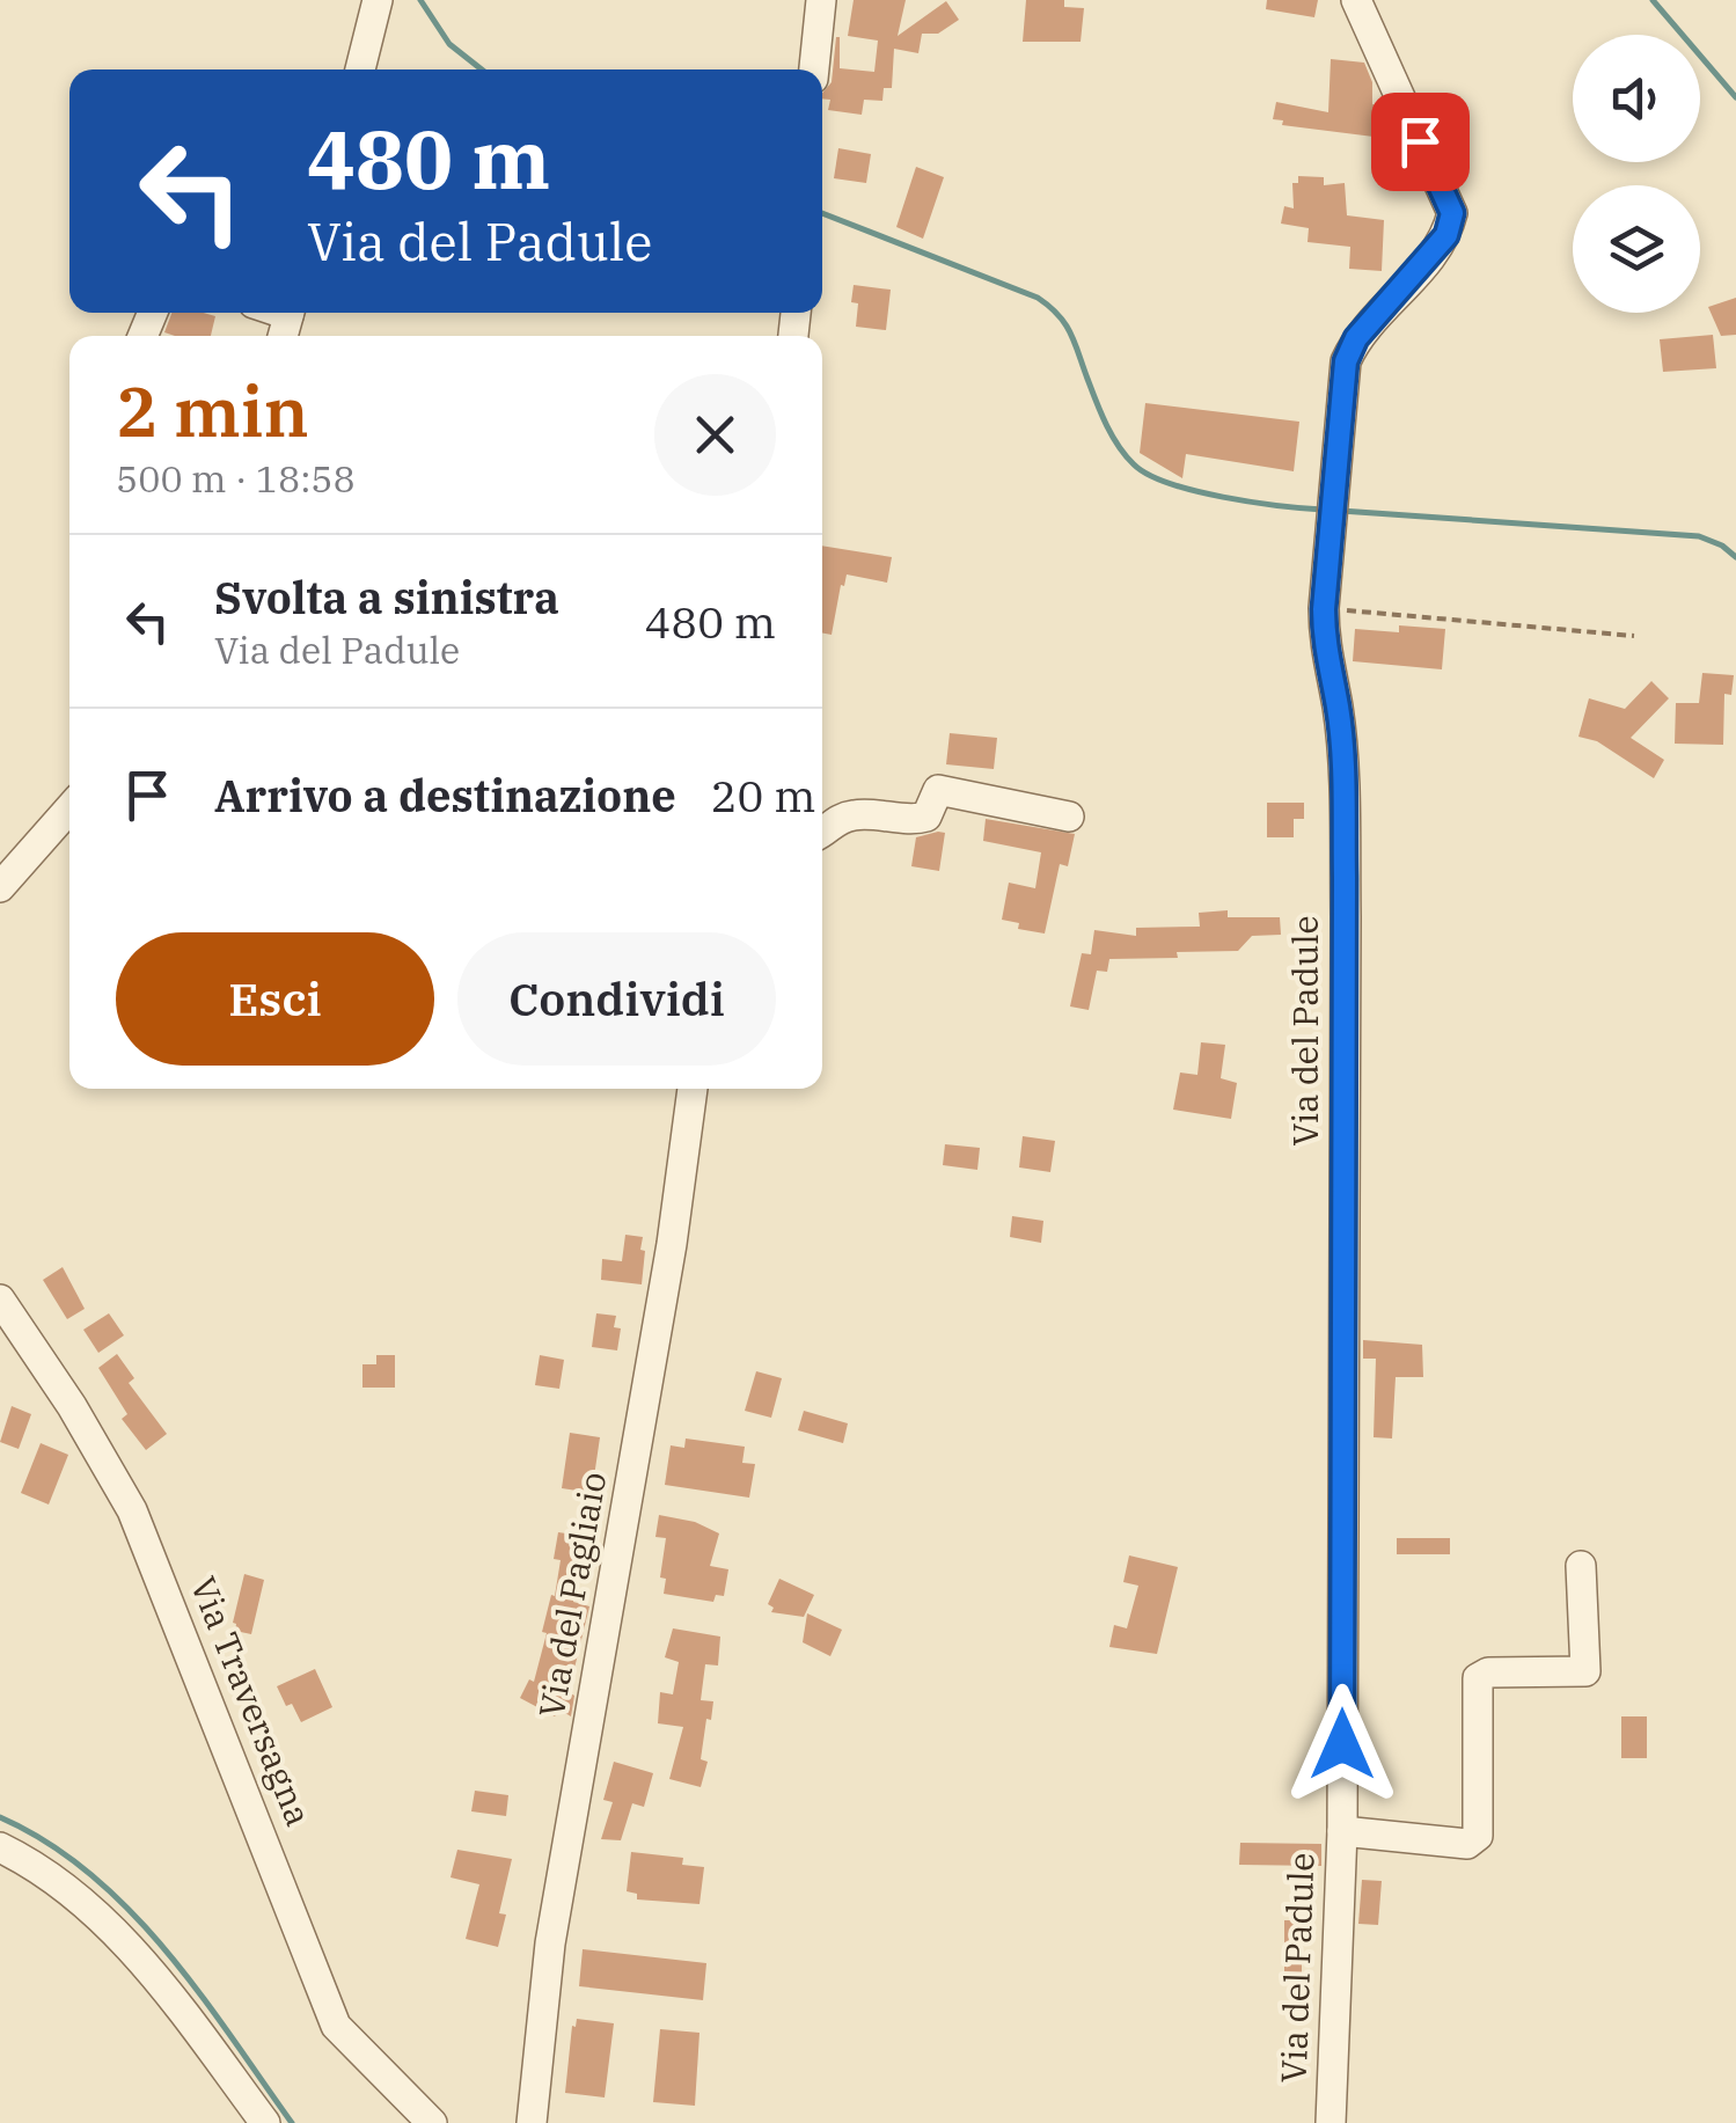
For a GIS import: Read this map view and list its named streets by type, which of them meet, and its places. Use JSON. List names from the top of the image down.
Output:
{
  "streets": {
    "street": ["Via del Padule", "Via del Pagliaio", "Via Traversagna"]
  },
  "page": {
    "turn": ["480 m", "Via del Padule"],
    "heading": ["2 min", "500 m · 18:58"],
    "list": [
      {
        "name": "Svolta a sinistra",
        "note": "Via del Padule",
        "value": "480 m"
      },
      {
        "name": "Arrivo a destinazione",
        "value": "20 m"
      }
    ],
    "buttons": ["Esci", "Condividi"]
  }
}
